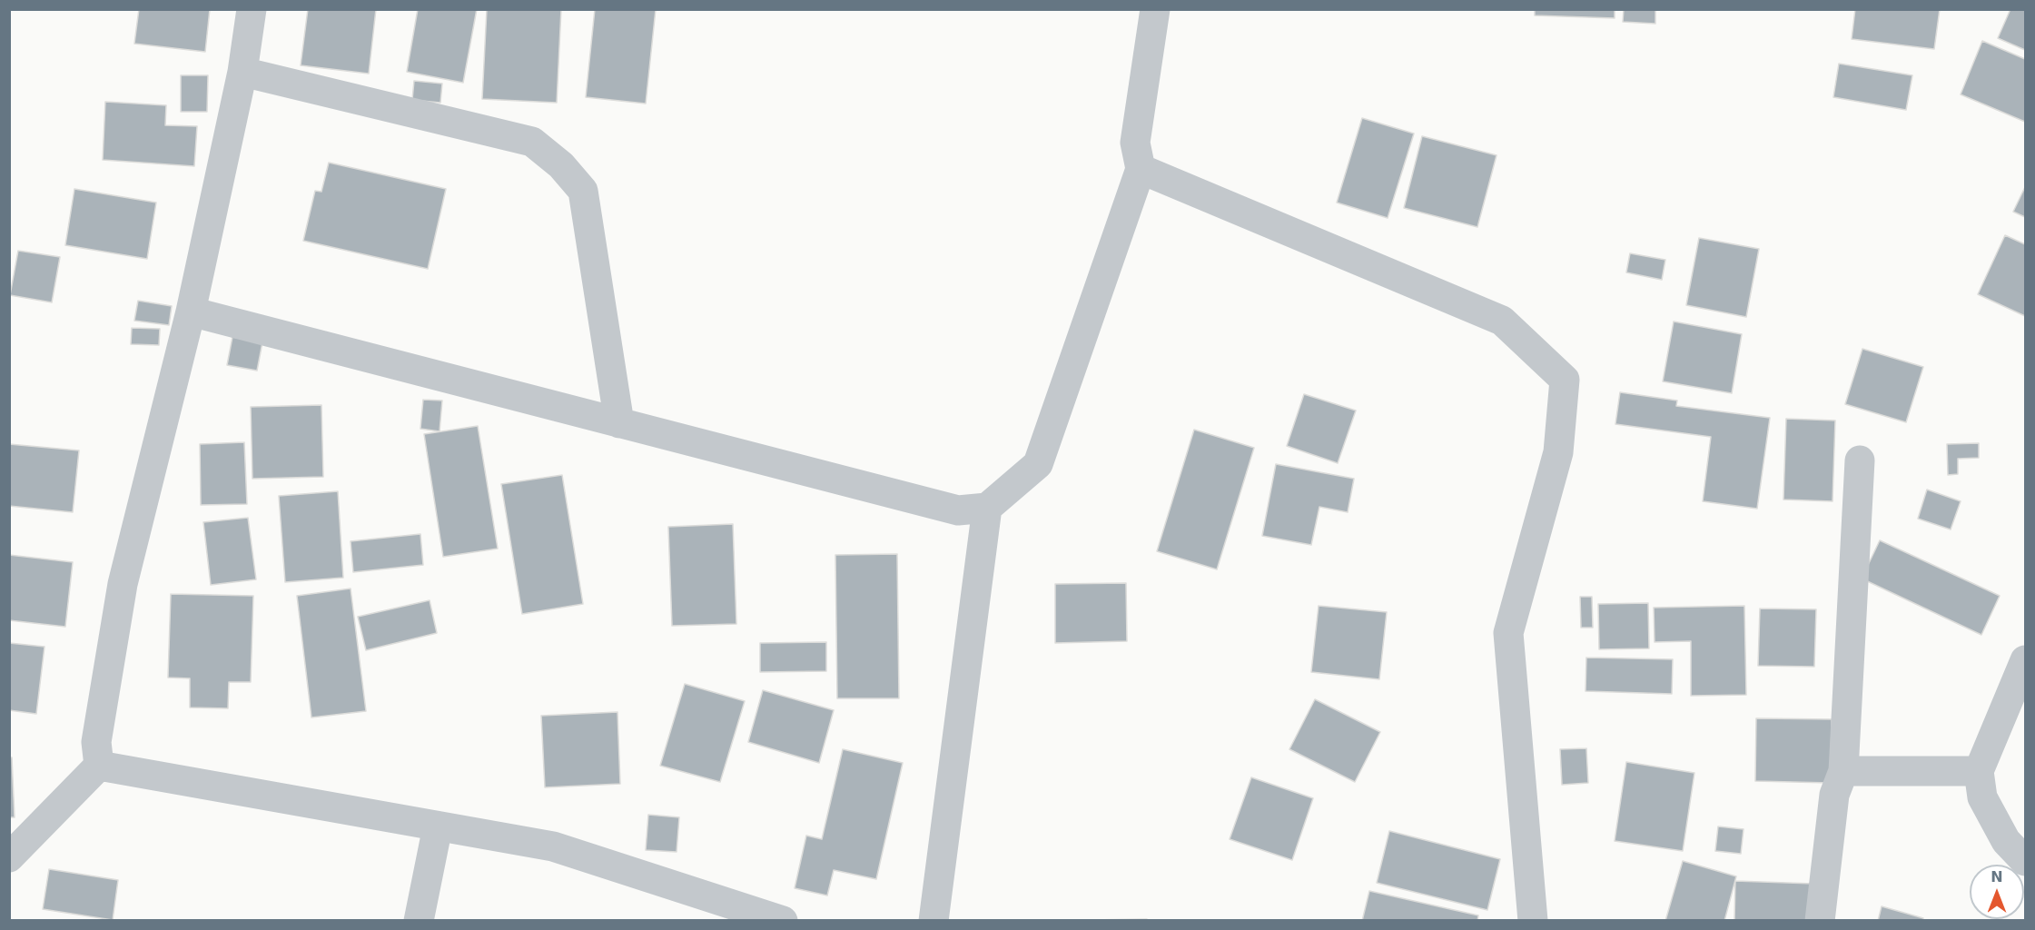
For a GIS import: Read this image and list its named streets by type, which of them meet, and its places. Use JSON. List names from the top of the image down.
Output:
{
  "north": "top"
}
